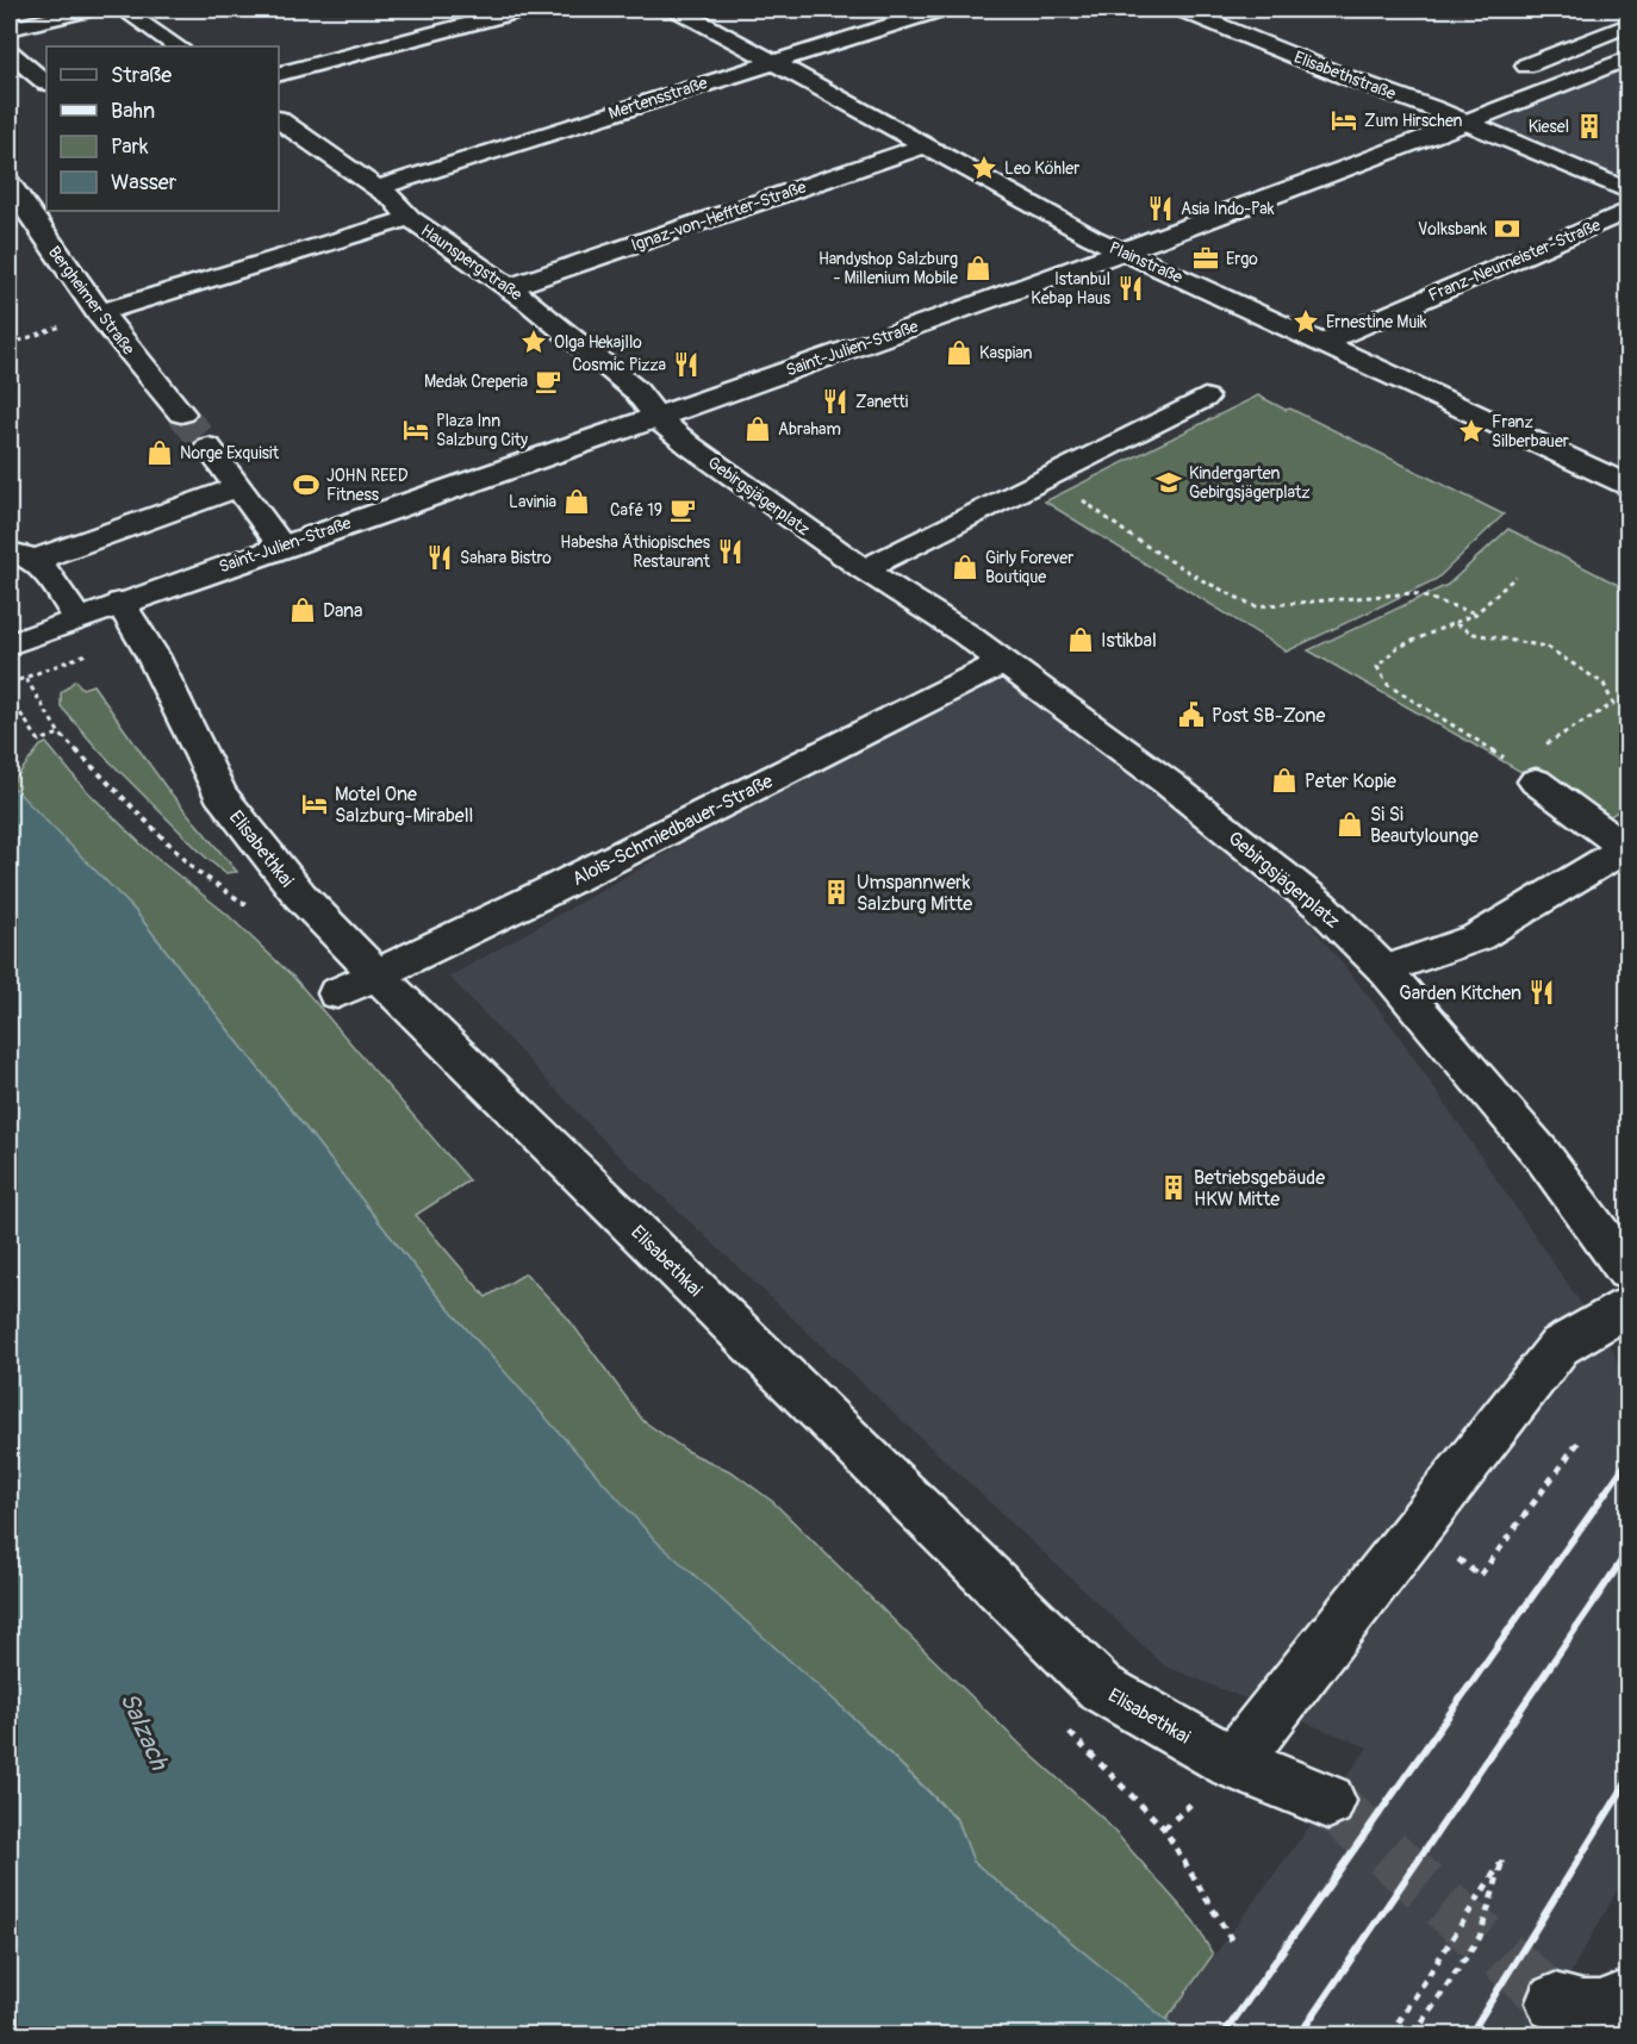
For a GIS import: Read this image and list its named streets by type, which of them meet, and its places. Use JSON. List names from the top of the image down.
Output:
{
  "streets": {
    "street": [
      "Elisabethstraße",
      "Mertensstraße",
      "Ignaz-von-Heffter-Straße",
      "Franz-Neumeister-Straße",
      "Haunspergstraße",
      "Plainstraße",
      "Bergheimer Straße",
      "Saint-Julien-Straße",
      "Gebirgsjägerplatz",
      "Alois-Schmiedbauer-Straße",
      "Elisabethkai"
    ]
  },
  "crossings": [
    ["Elisabethstraße", "Saint-Julien-Straße"],
    ["Mertensstraße", "Haunspergstraße"],
    ["Mertensstraße", "Plainstraße"],
    ["Ignaz-von-Heffter-Straße", "Haunspergstraße"],
    ["Ignaz-von-Heffter-Straße", "Plainstraße"],
    ["Franz-Neumeister-Straße", "Plainstraße"],
    ["Haunspergstraße", "Saint-Julien-Straße"],
    ["Haunspergstraße", "Gebirgsjägerplatz"],
    ["Plainstraße", "Saint-Julien-Straße"],
    ["Saint-Julien-Straße", "Gebirgsjägerplatz"],
    ["Saint-Julien-Straße", "Elisabethkai"],
    ["Gebirgsjägerplatz", "Alois-Schmiedbauer-Straße"],
    ["Alois-Schmiedbauer-Straße", "Elisabethkai"]
  ],
  "water": ["Salzach"],
  "places": {
    "hotel": ["Zum Hirschen", "Plaza Inn Salzburg City", "Motel One Salzburg-Mirabell"],
    "building": ["Kiesel", "Umspannwerk Salzburg Mitte", "Betriebsgebäude HKW Mitte"],
    "place": [
      "Leo Köhler",
      "Ernestine Muik",
      "Olga Hekajllo",
      "Franz Silberbauer"
    ],
    "restaurant": [
      "Asia Indo-Pak",
      "Istanbul Kebap Haus",
      "Cosmic Pizza",
      "Zanetti",
      "Habesha Äthiopisches Restaurant",
      "Sahara Bistro",
      "Garden Kitchen"
    ],
    "bank": ["Volksbank"],
    "office": ["Ergo"],
    "shop": [
      "Handyshop Salzburg - Millenium Mobile",
      "Kaspian",
      "Abraham",
      "Norge Exquisit",
      "Lavinia",
      "Girly Forever Boutique",
      "Dana",
      "Istikbal",
      "Peter Kopie",
      "Si Si Beautylounge"
    ],
    "cafe": ["Medak Creperia", "Café 19"],
    "school or university": ["Kindergarten Gebirgsjägerplatz"],
    "sports": ["JOHN REED Fitness"],
    "public building": ["Post SB-Zone"]
  },
  "legend": [
    "Straße",
    "Bahn",
    "Park",
    "Wasser"
  ]
}
